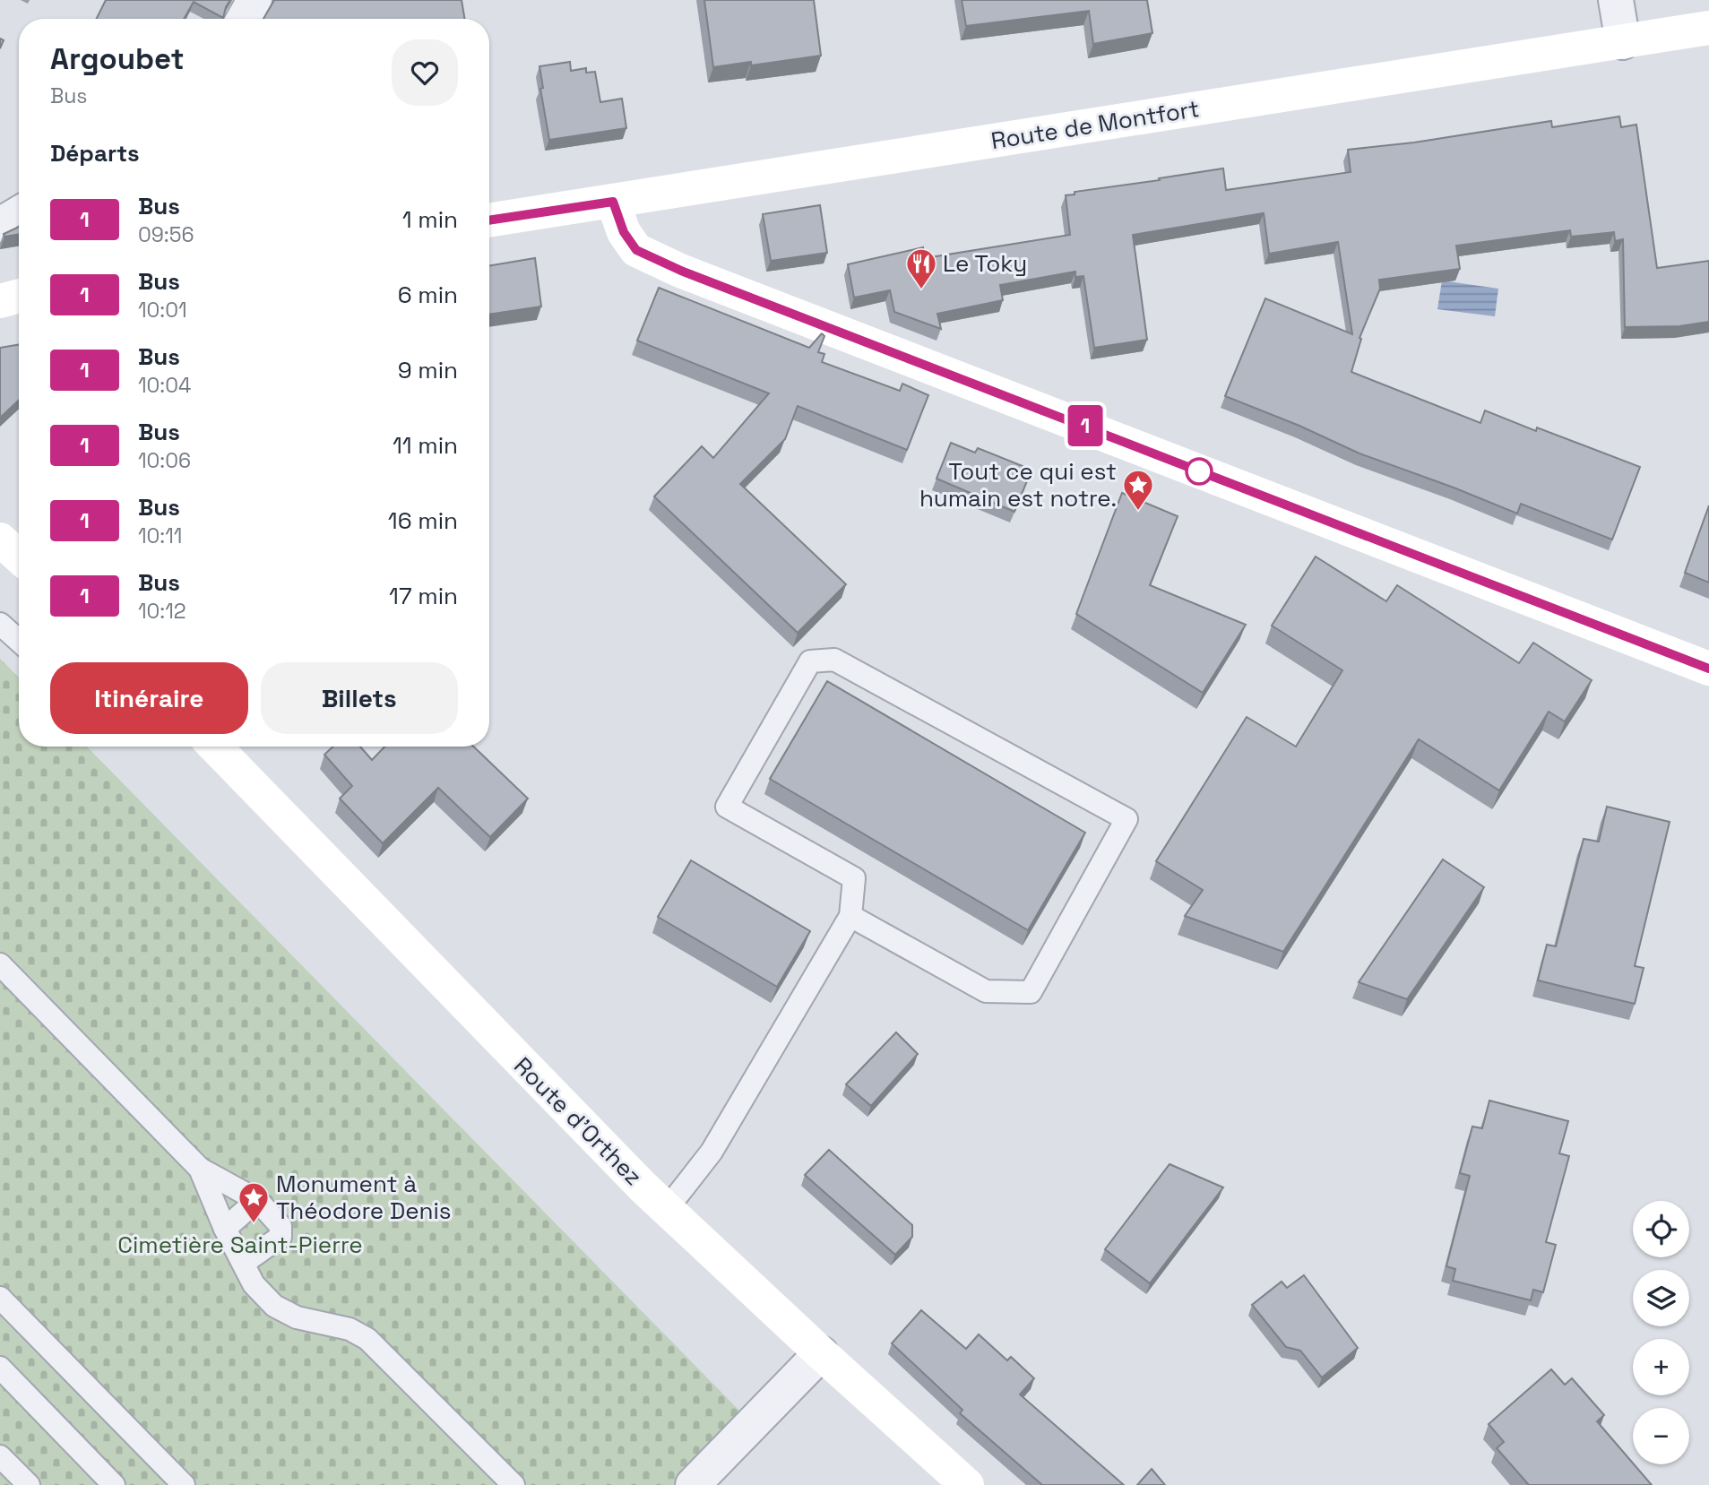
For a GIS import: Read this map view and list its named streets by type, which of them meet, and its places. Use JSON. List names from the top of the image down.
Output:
{
  "streets": {
    "main road": ["Route de Montfort", "Route d'Orthez"]
  },
  "parks": ["Cimetière Saint-Pierre"],
  "places": {
    "restaurant": ["Le Toky"],
    "place": ["Tout ce qui est humain est notre.", "Monument à Théodore Denis"]
  },
  "lines": ["bus line 1"],
  "page": {
    "on_map": "1",
    "heading": [
      ["Argoubet", "Bus"],
      "Départs"
    ],
    "list": [
      {
        "mark": "1",
        "name": "Bus",
        "note": "09:56",
        "value": "1 min"
      },
      {
        "mark": "1",
        "name": "Bus",
        "note": "10:01",
        "value": "6 min"
      },
      {
        "mark": "1",
        "name": "Bus",
        "note": "10:04",
        "value": "9 min"
      },
      {
        "mark": "1",
        "name": "Bus",
        "note": "10:06",
        "value": "11 min"
      },
      {
        "mark": "1",
        "name": "Bus",
        "note": "10:11",
        "value": "16 min"
      },
      {
        "mark": "1",
        "name": "Bus",
        "note": "10:12",
        "value": "17 min"
      }
    ],
    "buttons": ["Itinéraire", "Billets"],
    "map_buttons": ["+", "−"]
  }
}
